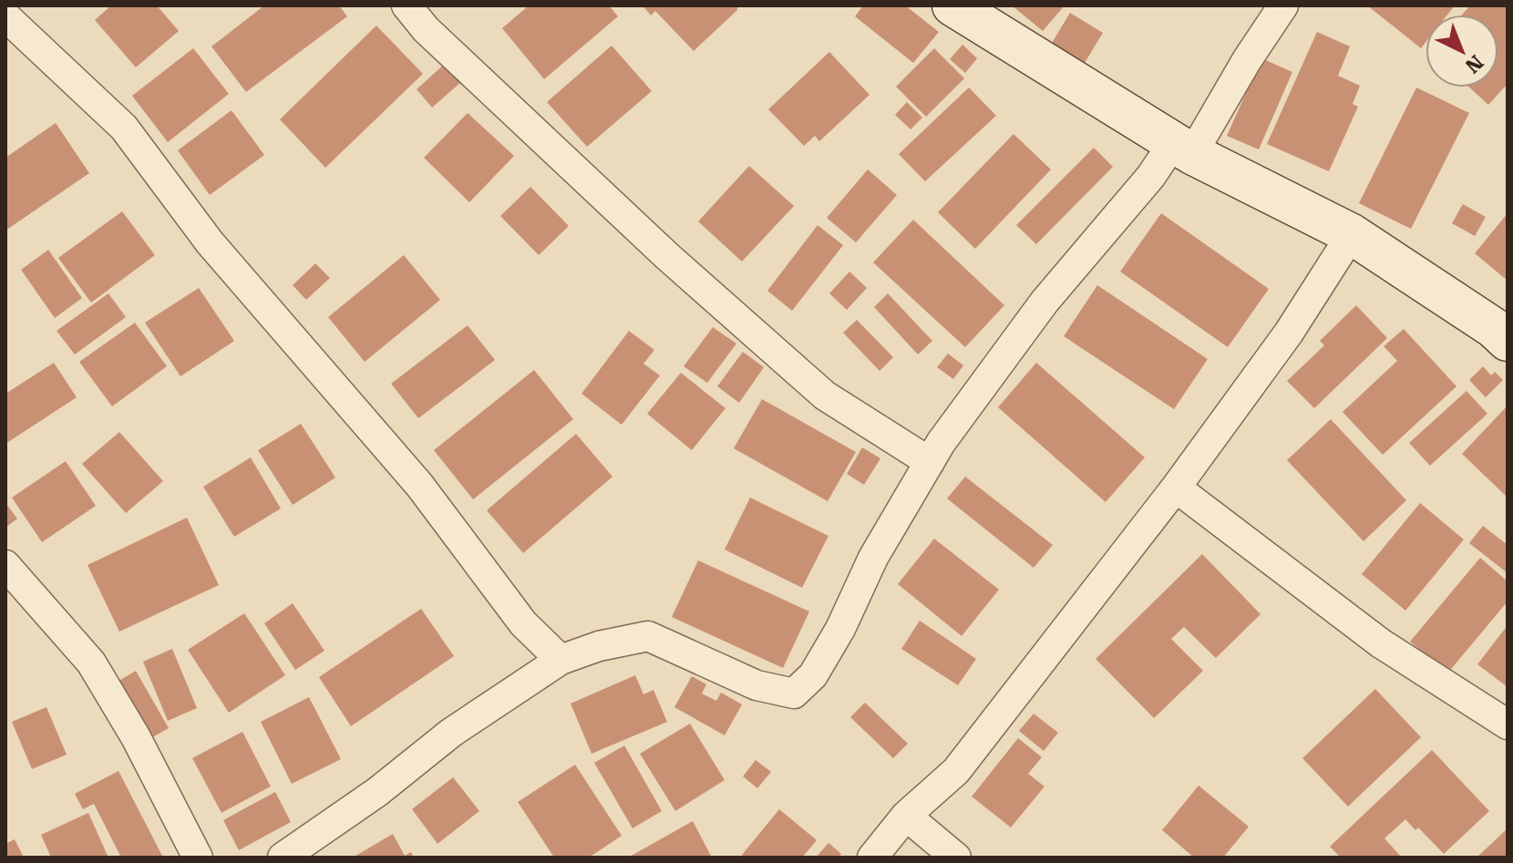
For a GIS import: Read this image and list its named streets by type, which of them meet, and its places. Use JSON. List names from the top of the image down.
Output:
{
  "north": "bottom right"
}
